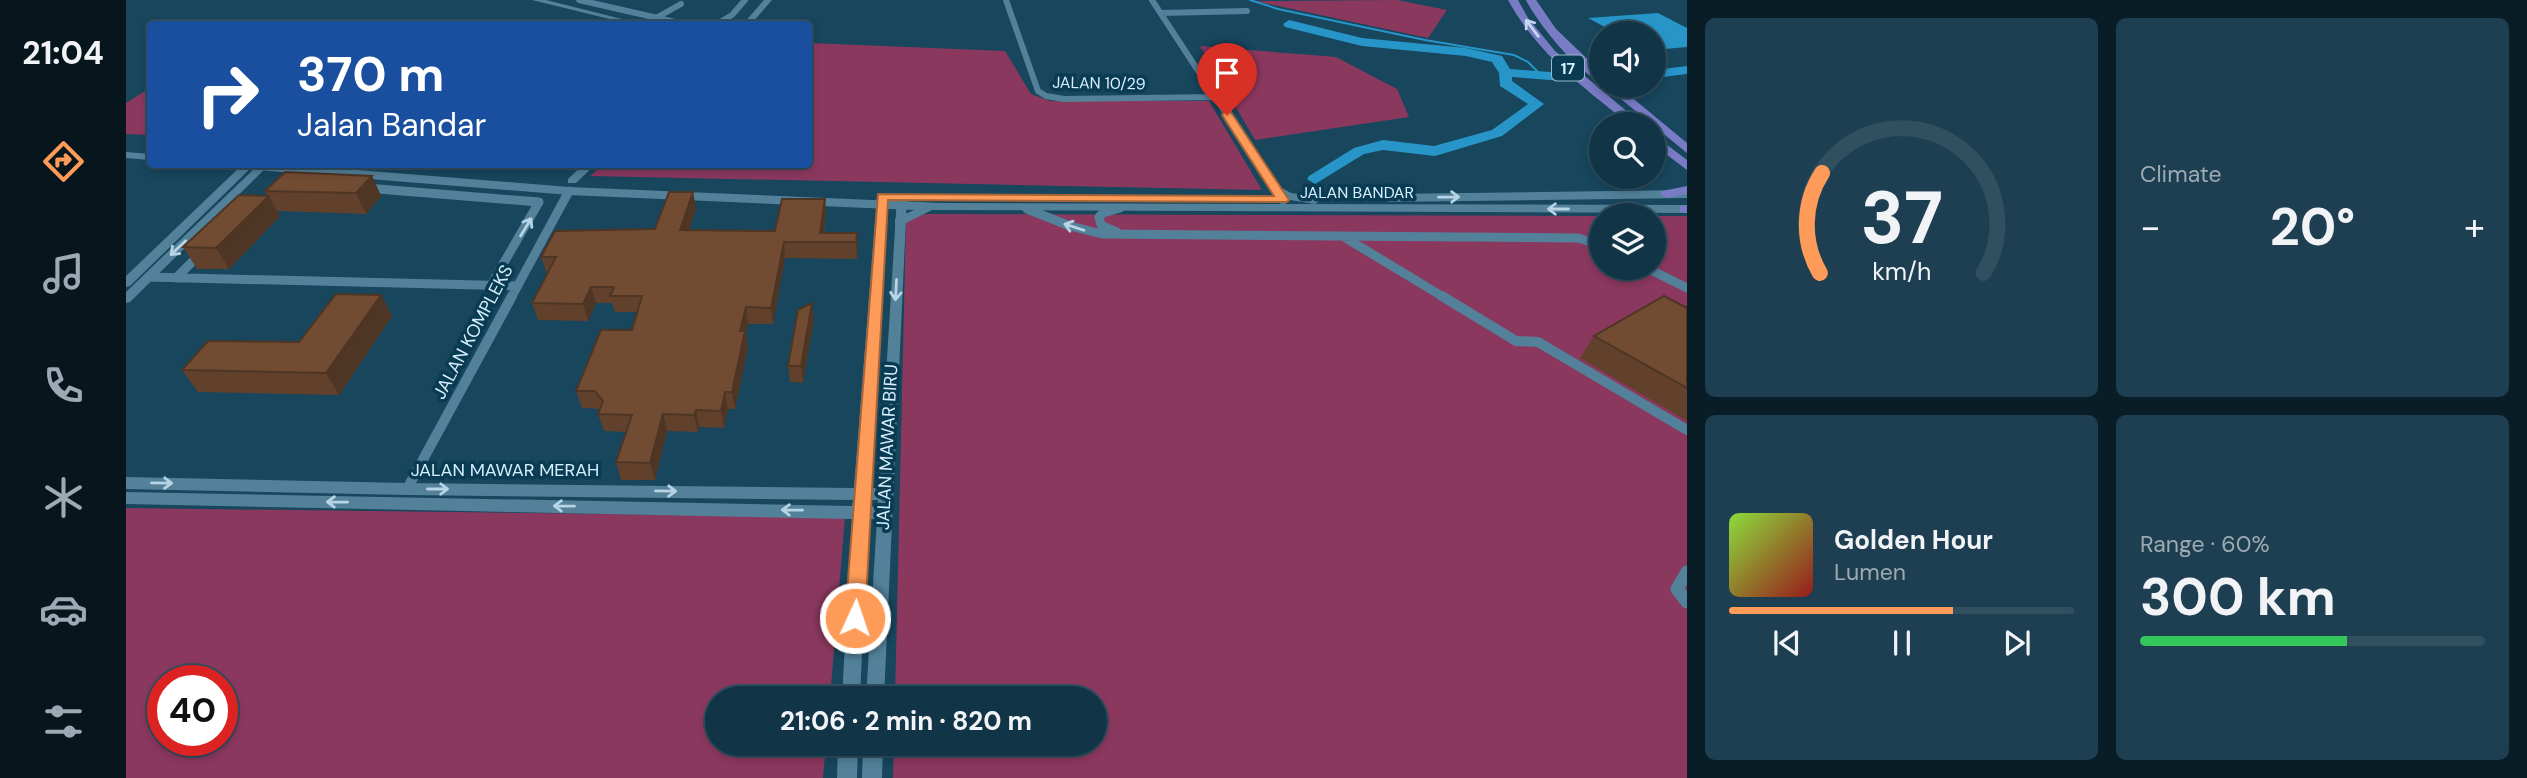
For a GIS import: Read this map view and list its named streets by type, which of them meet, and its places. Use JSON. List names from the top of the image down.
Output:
{
  "streets": {
    "main road": ["17", "JALAN BANDAR"],
    "street": [
      "JALAN 10/29",
      "JALAN KOMPLEKS",
      "JALAN MAWAR BIRU",
      "JALAN MAWAR MERAH"
    ]
  },
  "crossings": [
    ["JALAN BANDAR", "JALAN KOMPLEKS"],
    ["JALAN BANDAR", "JALAN MAWAR BIRU"],
    ["JALAN KOMPLEKS", "JALAN MAWAR MERAH"],
    ["JALAN MAWAR BIRU", "JALAN MAWAR MERAH"]
  ],
  "page": {
    "tabs": "21:04",
    "tile": [
      "Climate",
      ["Range · 60%", "300 km"]
    ],
    "turn": ["370 m", "Jalan Bandar"],
    "heat": ["−", "20°", "+"],
    "song": ["Golden Hour", "Lumen"],
    "limit": "40",
    "trip": "21:06 · 2 min · 820 m",
    "gauge": ["37", "km/h"]
  }
}
